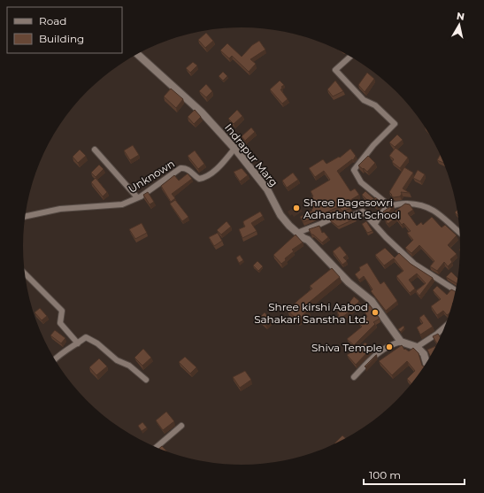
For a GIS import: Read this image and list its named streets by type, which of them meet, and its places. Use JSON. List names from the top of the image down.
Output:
{
  "streets": {
    "street": ["Indrapur Marg", "Unknown"]
  },
  "crossings": [
    ["Indrapur Marg", "Unknown"]
  ],
  "places": ["Shree Bagesowri Adharbhut School", "Shree kirshi Aabod Sahakari Sanstha Ltd.", "Shiva Temple"],
  "legend": ["Road", "Building"],
  "scale_bar": "100 m",
  "north": "top"
}
